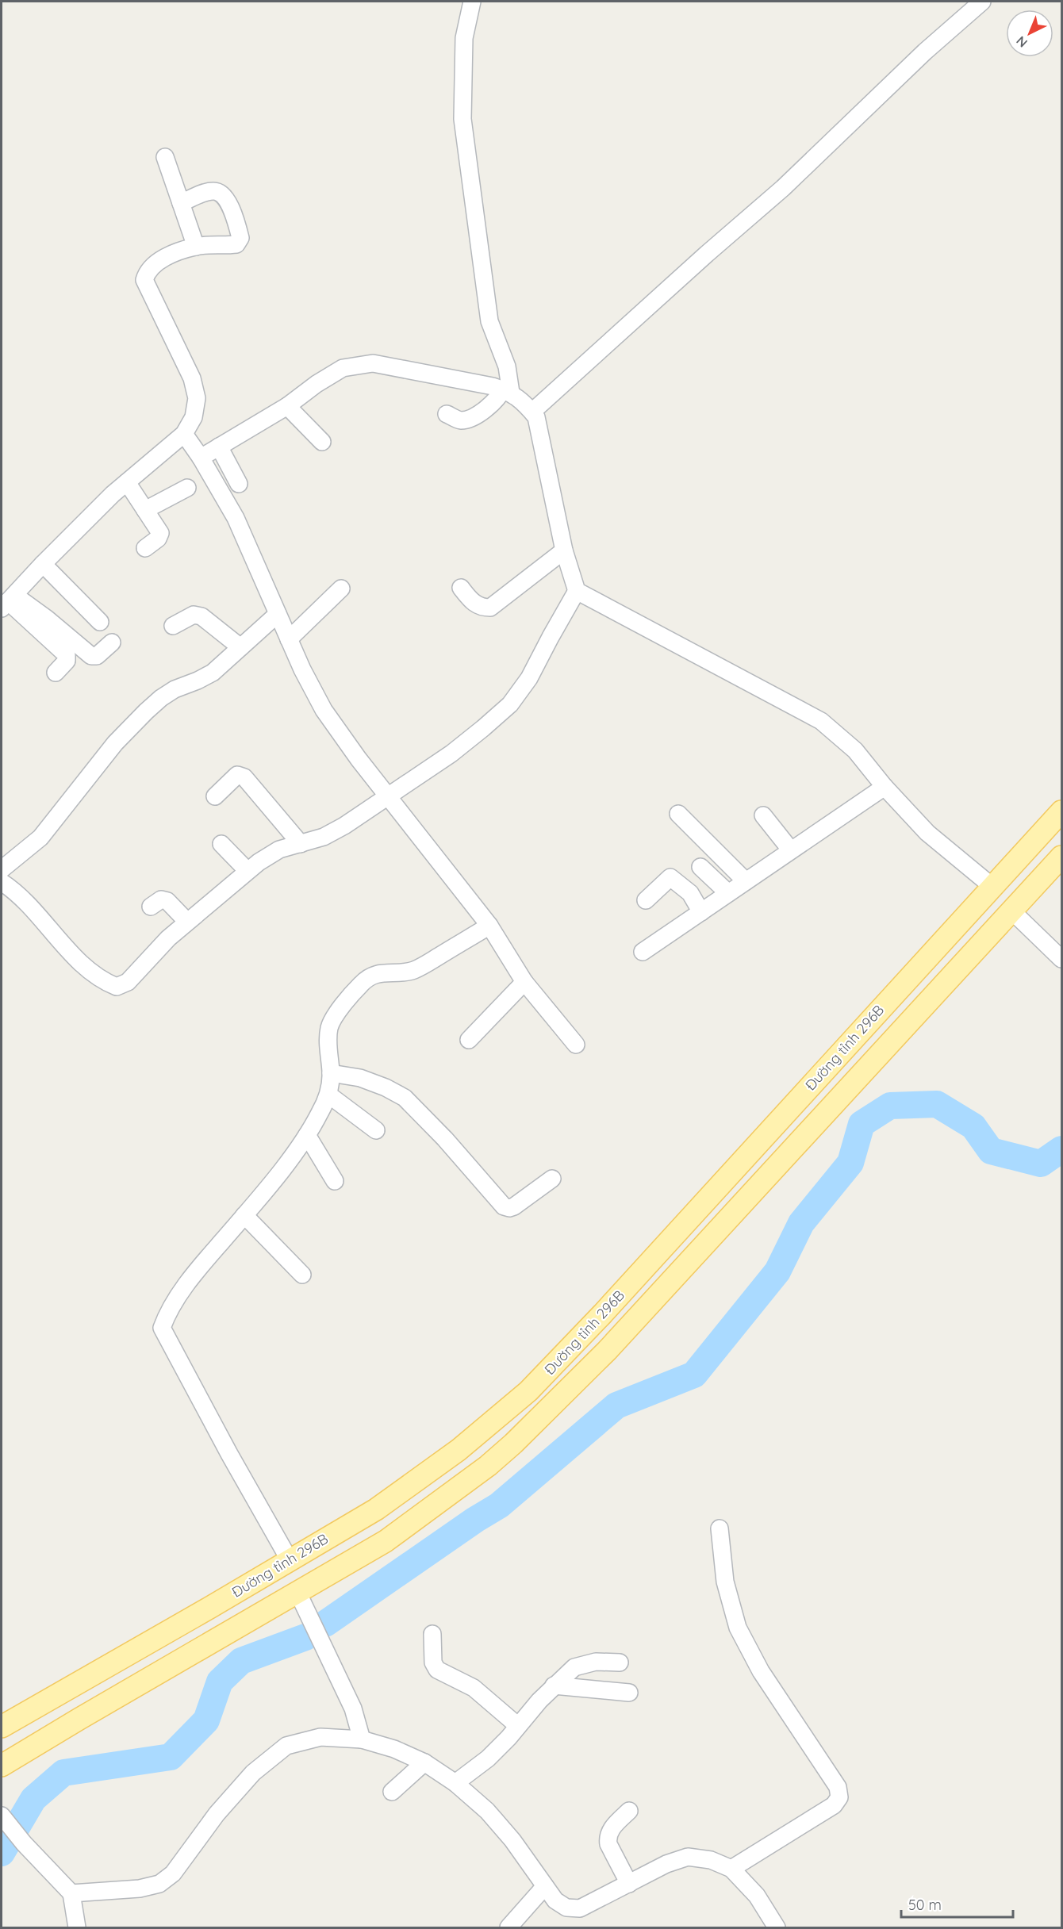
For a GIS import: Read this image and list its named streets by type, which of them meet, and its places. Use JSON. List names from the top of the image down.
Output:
{
  "streets": {
    "main road": ["Đường tỉnh 296B"]
  },
  "scale_bar": "50 m",
  "north": "bottom left"
}
